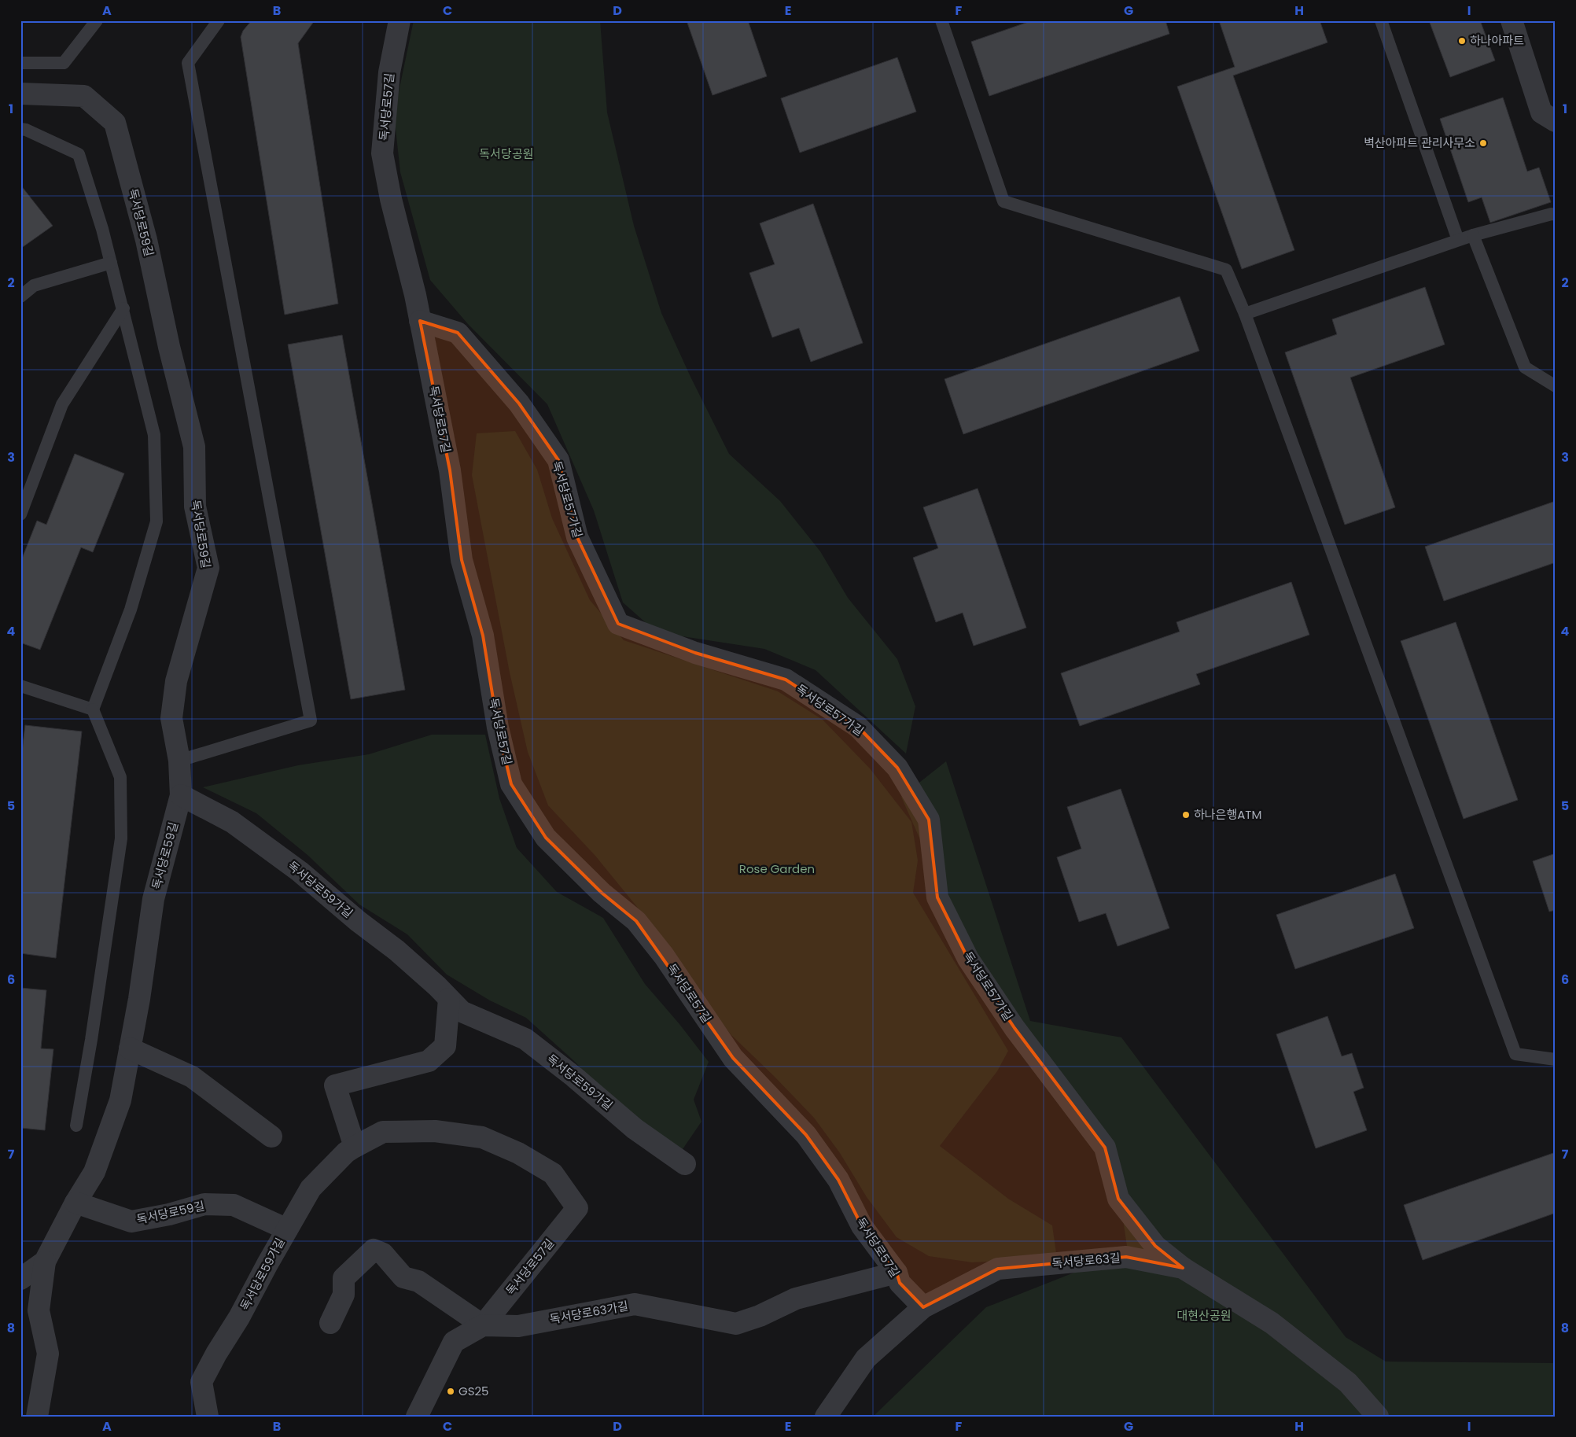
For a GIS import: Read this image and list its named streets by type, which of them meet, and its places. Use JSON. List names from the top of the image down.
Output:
{
  "streets": {
    "street": [
      "독서당로57길",
      "독서당로59길",
      "독서당로57가길",
      "독서당로59가길",
      "독서당로63길",
      "독서당로63가길"
    ]
  },
  "crossings": [
    ["독서당로57길", "독서당로57가길"],
    ["독서당로57길", "독서당로59가길"],
    ["독서당로57길", "독서당로63길"],
    ["독서당로57길", "독서당로63가길"],
    ["독서당로59길", "독서당로59가길"],
    ["독서당로57가길", "독서당로63길"]
  ],
  "parks": ["독서당공원", "Rose Garden", "대현산공원"],
  "places": [
    "하나아파트",
    "벽산아파트 관리사무소",
    "하나은행ATM",
    "GS25"
  ],
  "grid": {
    "columns": [
      "A",
      "B",
      "C",
      "D",
      "E",
      "F",
      "G",
      "H",
      "I"
    ],
    "rows": [
      "1",
      "2",
      "3",
      "4",
      "5",
      "6",
      "7",
      "8"
    ]
  }
}
